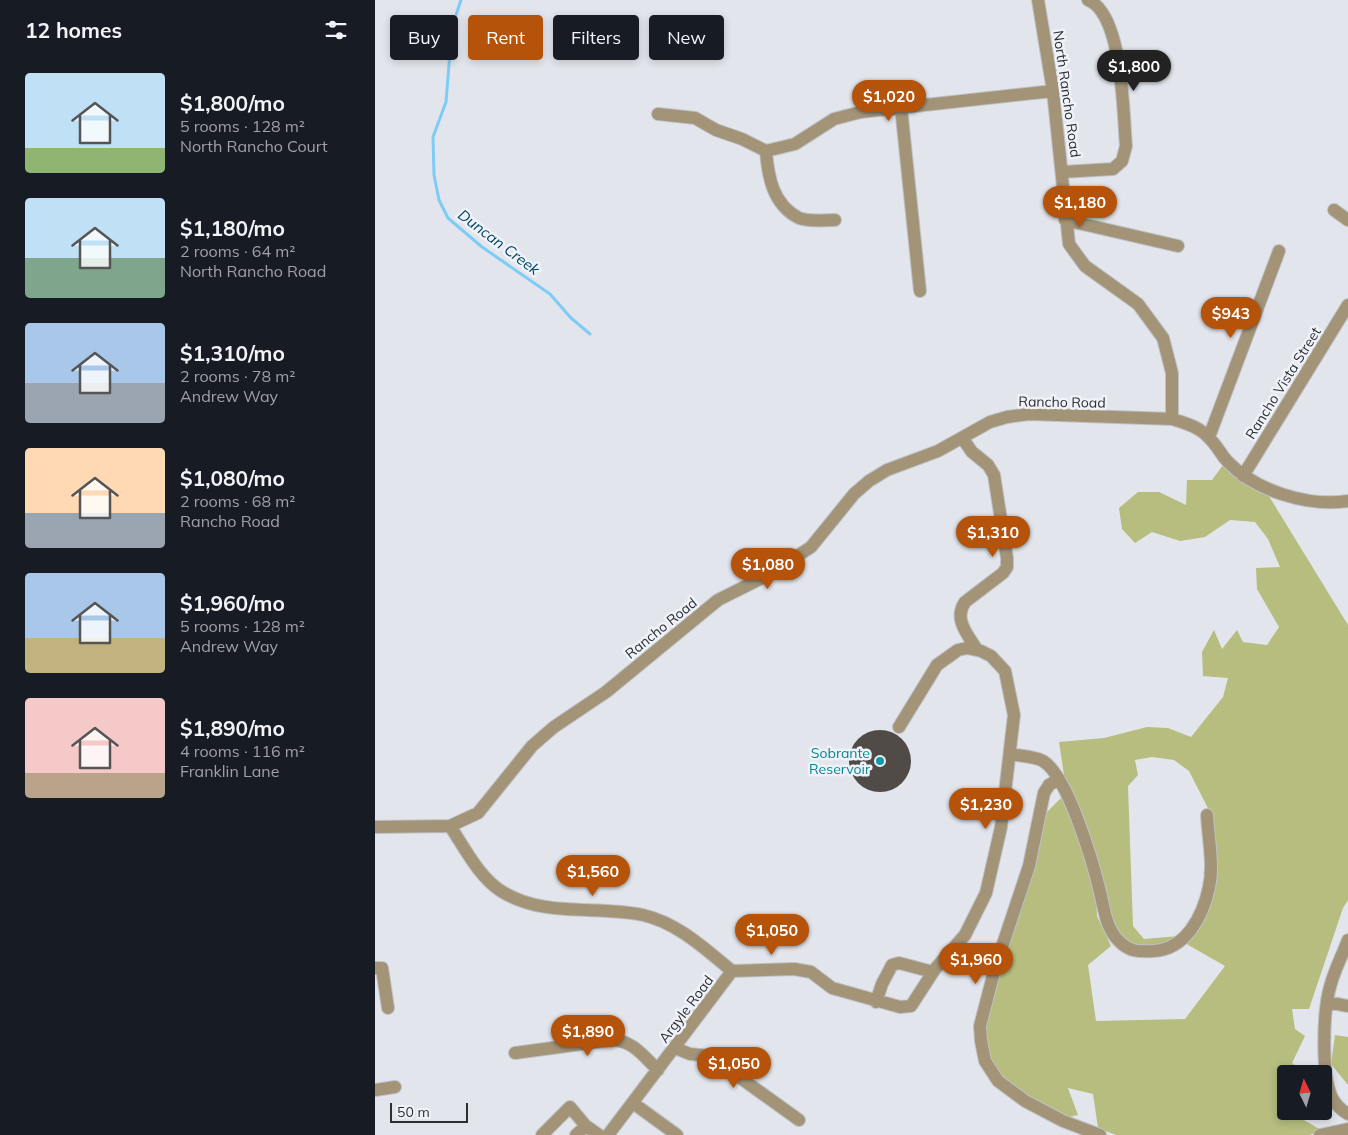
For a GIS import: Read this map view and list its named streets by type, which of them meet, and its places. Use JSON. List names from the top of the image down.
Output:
{
  "streets": {
    "street": [
      "North Rancho Road",
      "Rancho Vista Street",
      "Rancho Road",
      "Argyle Road"
    ]
  },
  "crossings": [
    ["North Rancho Road", "Rancho Road"]
  ],
  "water": ["Duncan Creek"],
  "places": ["Sobrante Reservoir"],
  "scale_bar": "50 m",
  "north": "top",
  "page": {
    "heading": "12 homes",
    "chip": [
      "Buy",
      "Rent",
      "Filters",
      "New"
    ],
    "price": [
      "$1,800",
      "$1,020",
      "$1,180",
      "$943",
      "$1,310",
      "$1,080",
      "$1,230",
      "$1,560",
      "$1,050",
      "$1,960",
      "$1,890",
      "$1,050"
    ],
    "list": [
      {
        "name": "$1,800/mo",
        "note": "5 rooms · 128 m² · North Rancho Court"
      },
      {
        "name": "$1,180/mo",
        "note": "2 rooms · 64 m² · North Rancho Road"
      },
      {
        "name": "$1,310/mo",
        "note": "2 rooms · 78 m² · Andrew Way"
      },
      {
        "name": "$1,080/mo",
        "note": "2 rooms · 68 m² · Rancho Road"
      },
      {
        "name": "$1,960/mo",
        "note": "5 rooms · 128 m² · Andrew Way"
      },
      {
        "name": "$1,890/mo",
        "note": "4 rooms · 116 m² · Franklin Lane"
      }
    ],
    "scale": "50 m"
  }
}
